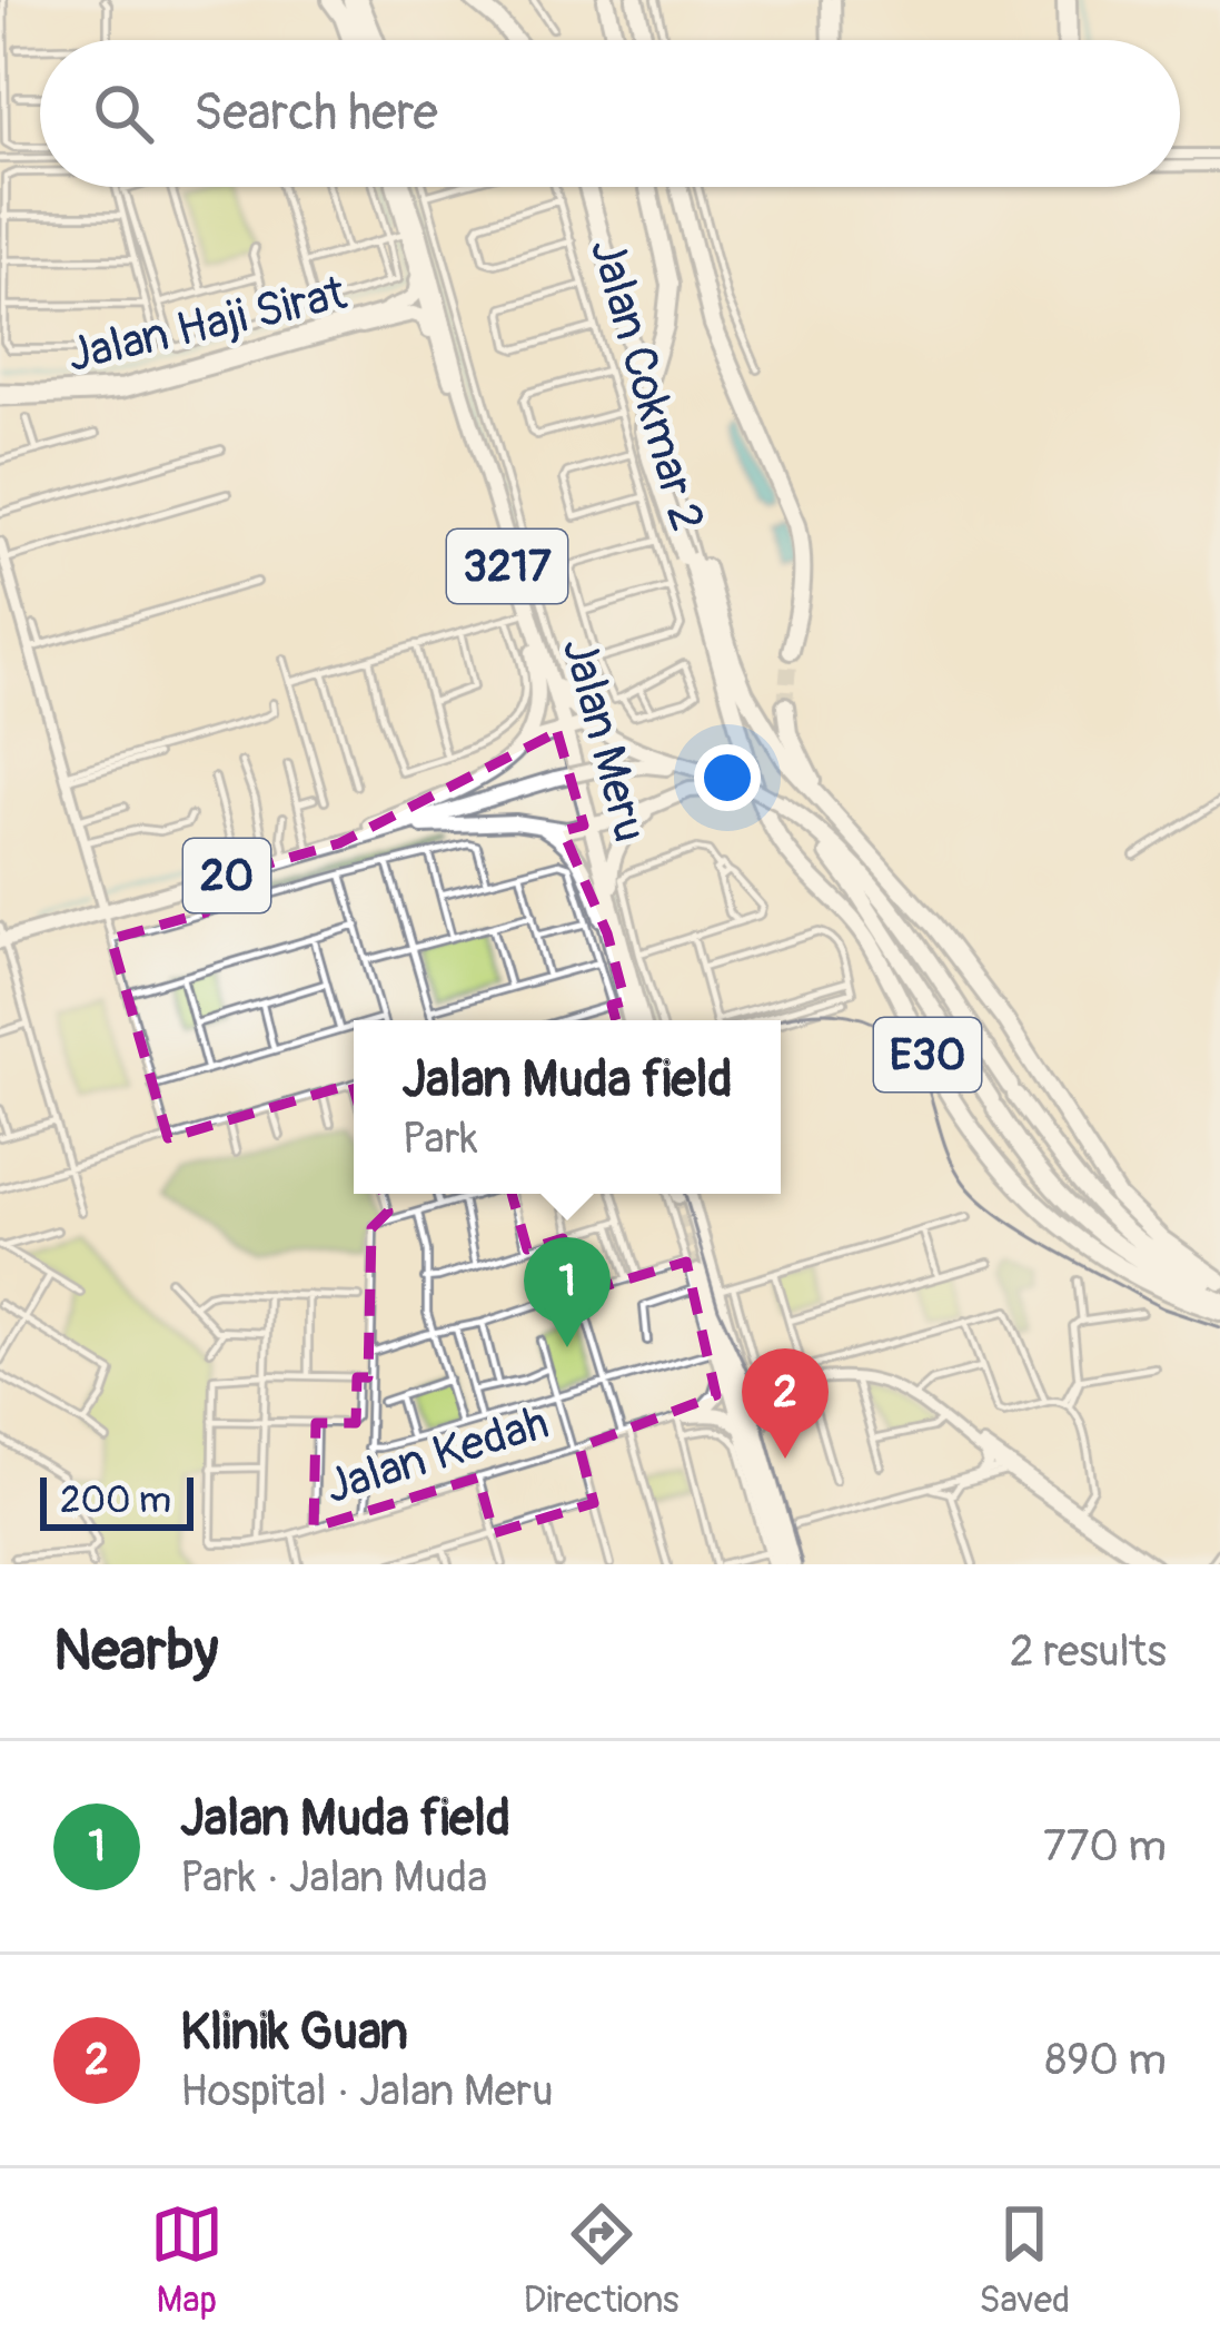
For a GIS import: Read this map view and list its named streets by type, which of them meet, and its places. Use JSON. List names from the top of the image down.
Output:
{
  "streets": {
    "highway": [
      "3217",
      "Jalan Meru",
      "20",
      "E30"
    ],
    "main road": ["Jalan Haji Sirat"],
    "street": ["Jalan Cokmar 2", "Jalan Kedah"]
  },
  "crossings": [
    ["20", "E30"]
  ],
  "scale_bar": "200 m",
  "page": {
    "search": "Search here",
    "popup": ["Jalan Muda field", "Park"],
    "pins": ["1", "2"],
    "scale": "200 m",
    "heading": ["Nearby", "2 results"],
    "list": [
      {
        "mark": "1",
        "name": "Jalan Muda field",
        "note": "Park · Jalan Muda",
        "value": "770 m"
      },
      {
        "mark": "2",
        "name": "Klinik Guan",
        "note": "Hospital · Jalan Meru",
        "value": "890 m"
      }
    ],
    "nav": ["Map", "Directions", "Saved"]
  }
}
